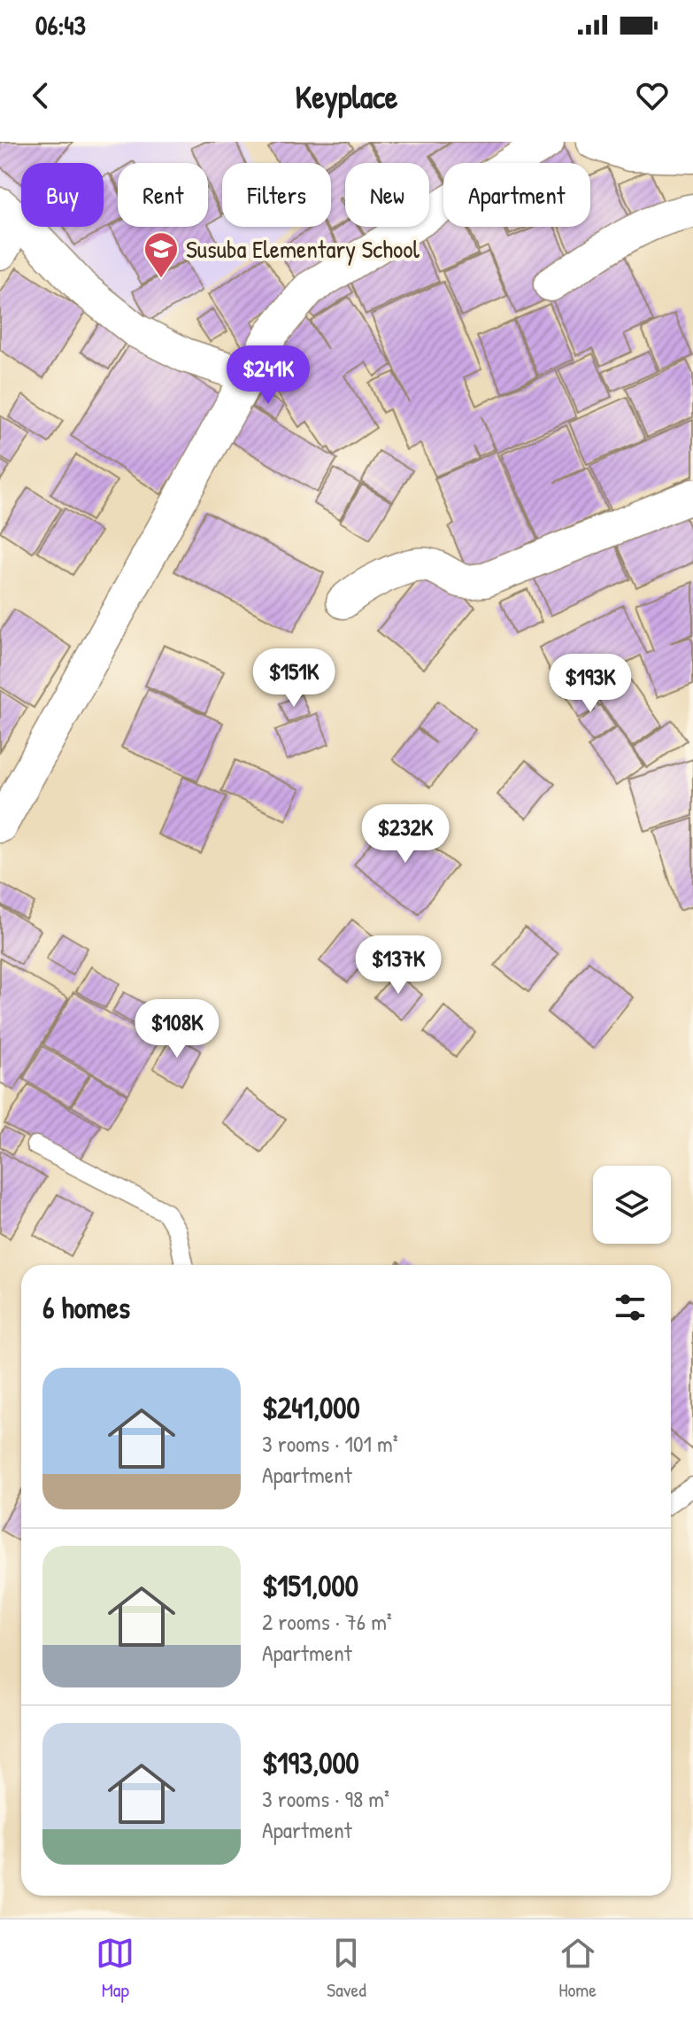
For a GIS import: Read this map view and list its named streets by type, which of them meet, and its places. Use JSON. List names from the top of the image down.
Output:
{
  "places": {
    "school or university": ["Susuba Elementary School"]
  },
  "page": {
    "status": "06:43",
    "header": "Keyplace",
    "chip": [
      "Buy",
      "Rent",
      "Filters",
      "New",
      "Apartment"
    ],
    "price": [
      "$241K",
      "$151K",
      "$193K",
      "$232K",
      "$137K",
      "$108K"
    ],
    "heading": "6 homes",
    "list": [
      {
        "name": "$241,000",
        "note": "3 rooms · 101 m² · Apartment"
      },
      {
        "name": "$151,000",
        "note": "2 rooms · 76 m² · Apartment"
      },
      {
        "name": "$193,000",
        "note": "3 rooms · 98 m² · Apartment"
      }
    ],
    "tabs": ["Map", "Saved", "Home"]
  }
}
